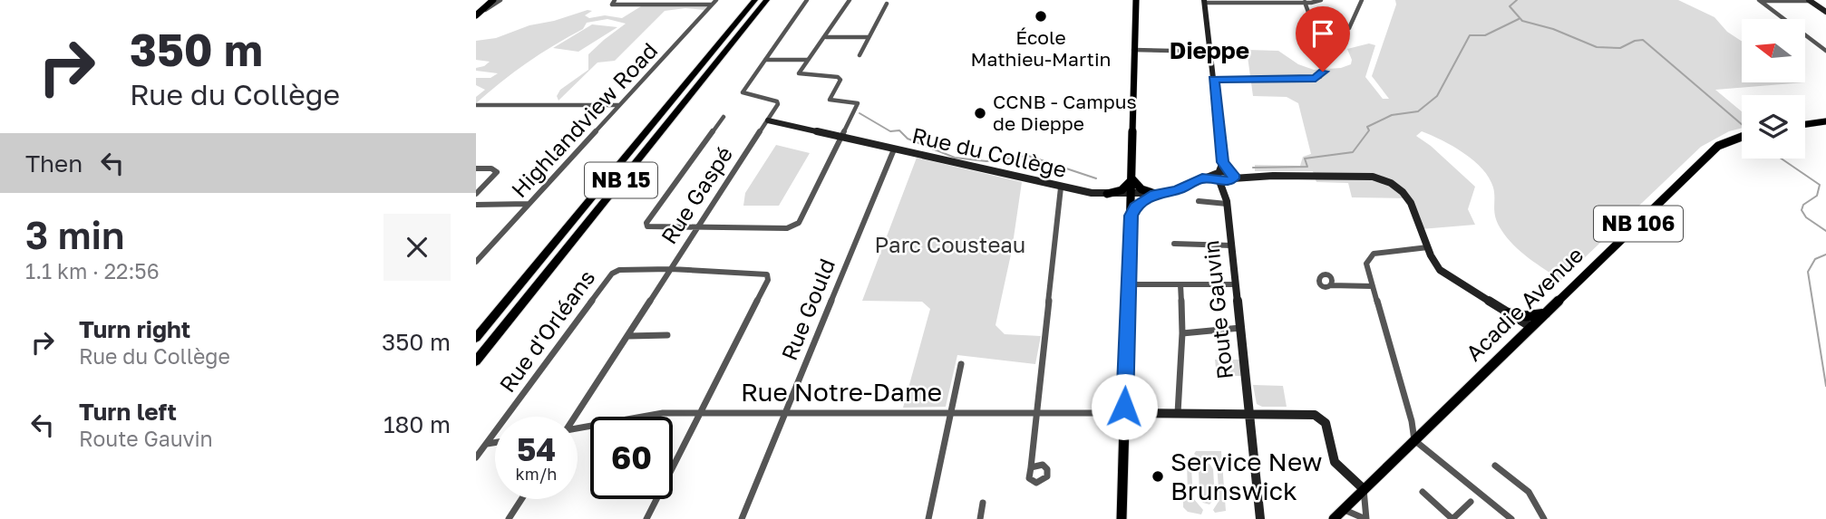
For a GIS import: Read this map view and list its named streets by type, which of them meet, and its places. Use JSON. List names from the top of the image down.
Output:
{
  "streets": {
    "highway": ["NB 15"],
    "main road": ["NB 106", "Acadie Avenue"],
    "street": [
      "Highlandview Road",
      "Rue du Collège",
      "Rue Gaspé",
      "Rue Gould",
      "Route Gauvin",
      "Rue d'Orléans",
      "Rue Notre-Dame"
    ]
  },
  "crossings": [
    ["Rue du Collège", "Rue Gaspé"],
    ["Rue du Collège", "Acadie Avenue"],
    ["Rue du Collège", "Rue Gould"],
    ["Rue du Collège", "Route Gauvin"],
    ["Rue Gaspé", "Rue d'Orléans"],
    ["Rue Gould", "Rue Notre-Dame"],
    ["Rue d'Orléans", "Rue Notre-Dame"]
  ],
  "districts": ["Dieppe"],
  "parks": ["Parc Cousteau"],
  "places": ["École Mathieu-Martin", "CCNB - Campus de Dieppe", "Service New Brunswick"],
  "north": "left",
  "page": {
    "turn": ["350 m", "Rue du Collège"],
    "then": "Then",
    "heading": ["3 min", "1.1 km · 22:56"],
    "list": [
      {
        "name": "Turn right",
        "note": "Rue du Collège",
        "value": "350 m"
      },
      {
        "name": "Turn left",
        "note": "Route Gauvin",
        "value": "180 m"
      }
    ],
    "speed": "54 km/h",
    "limit": "60"
  }
}
